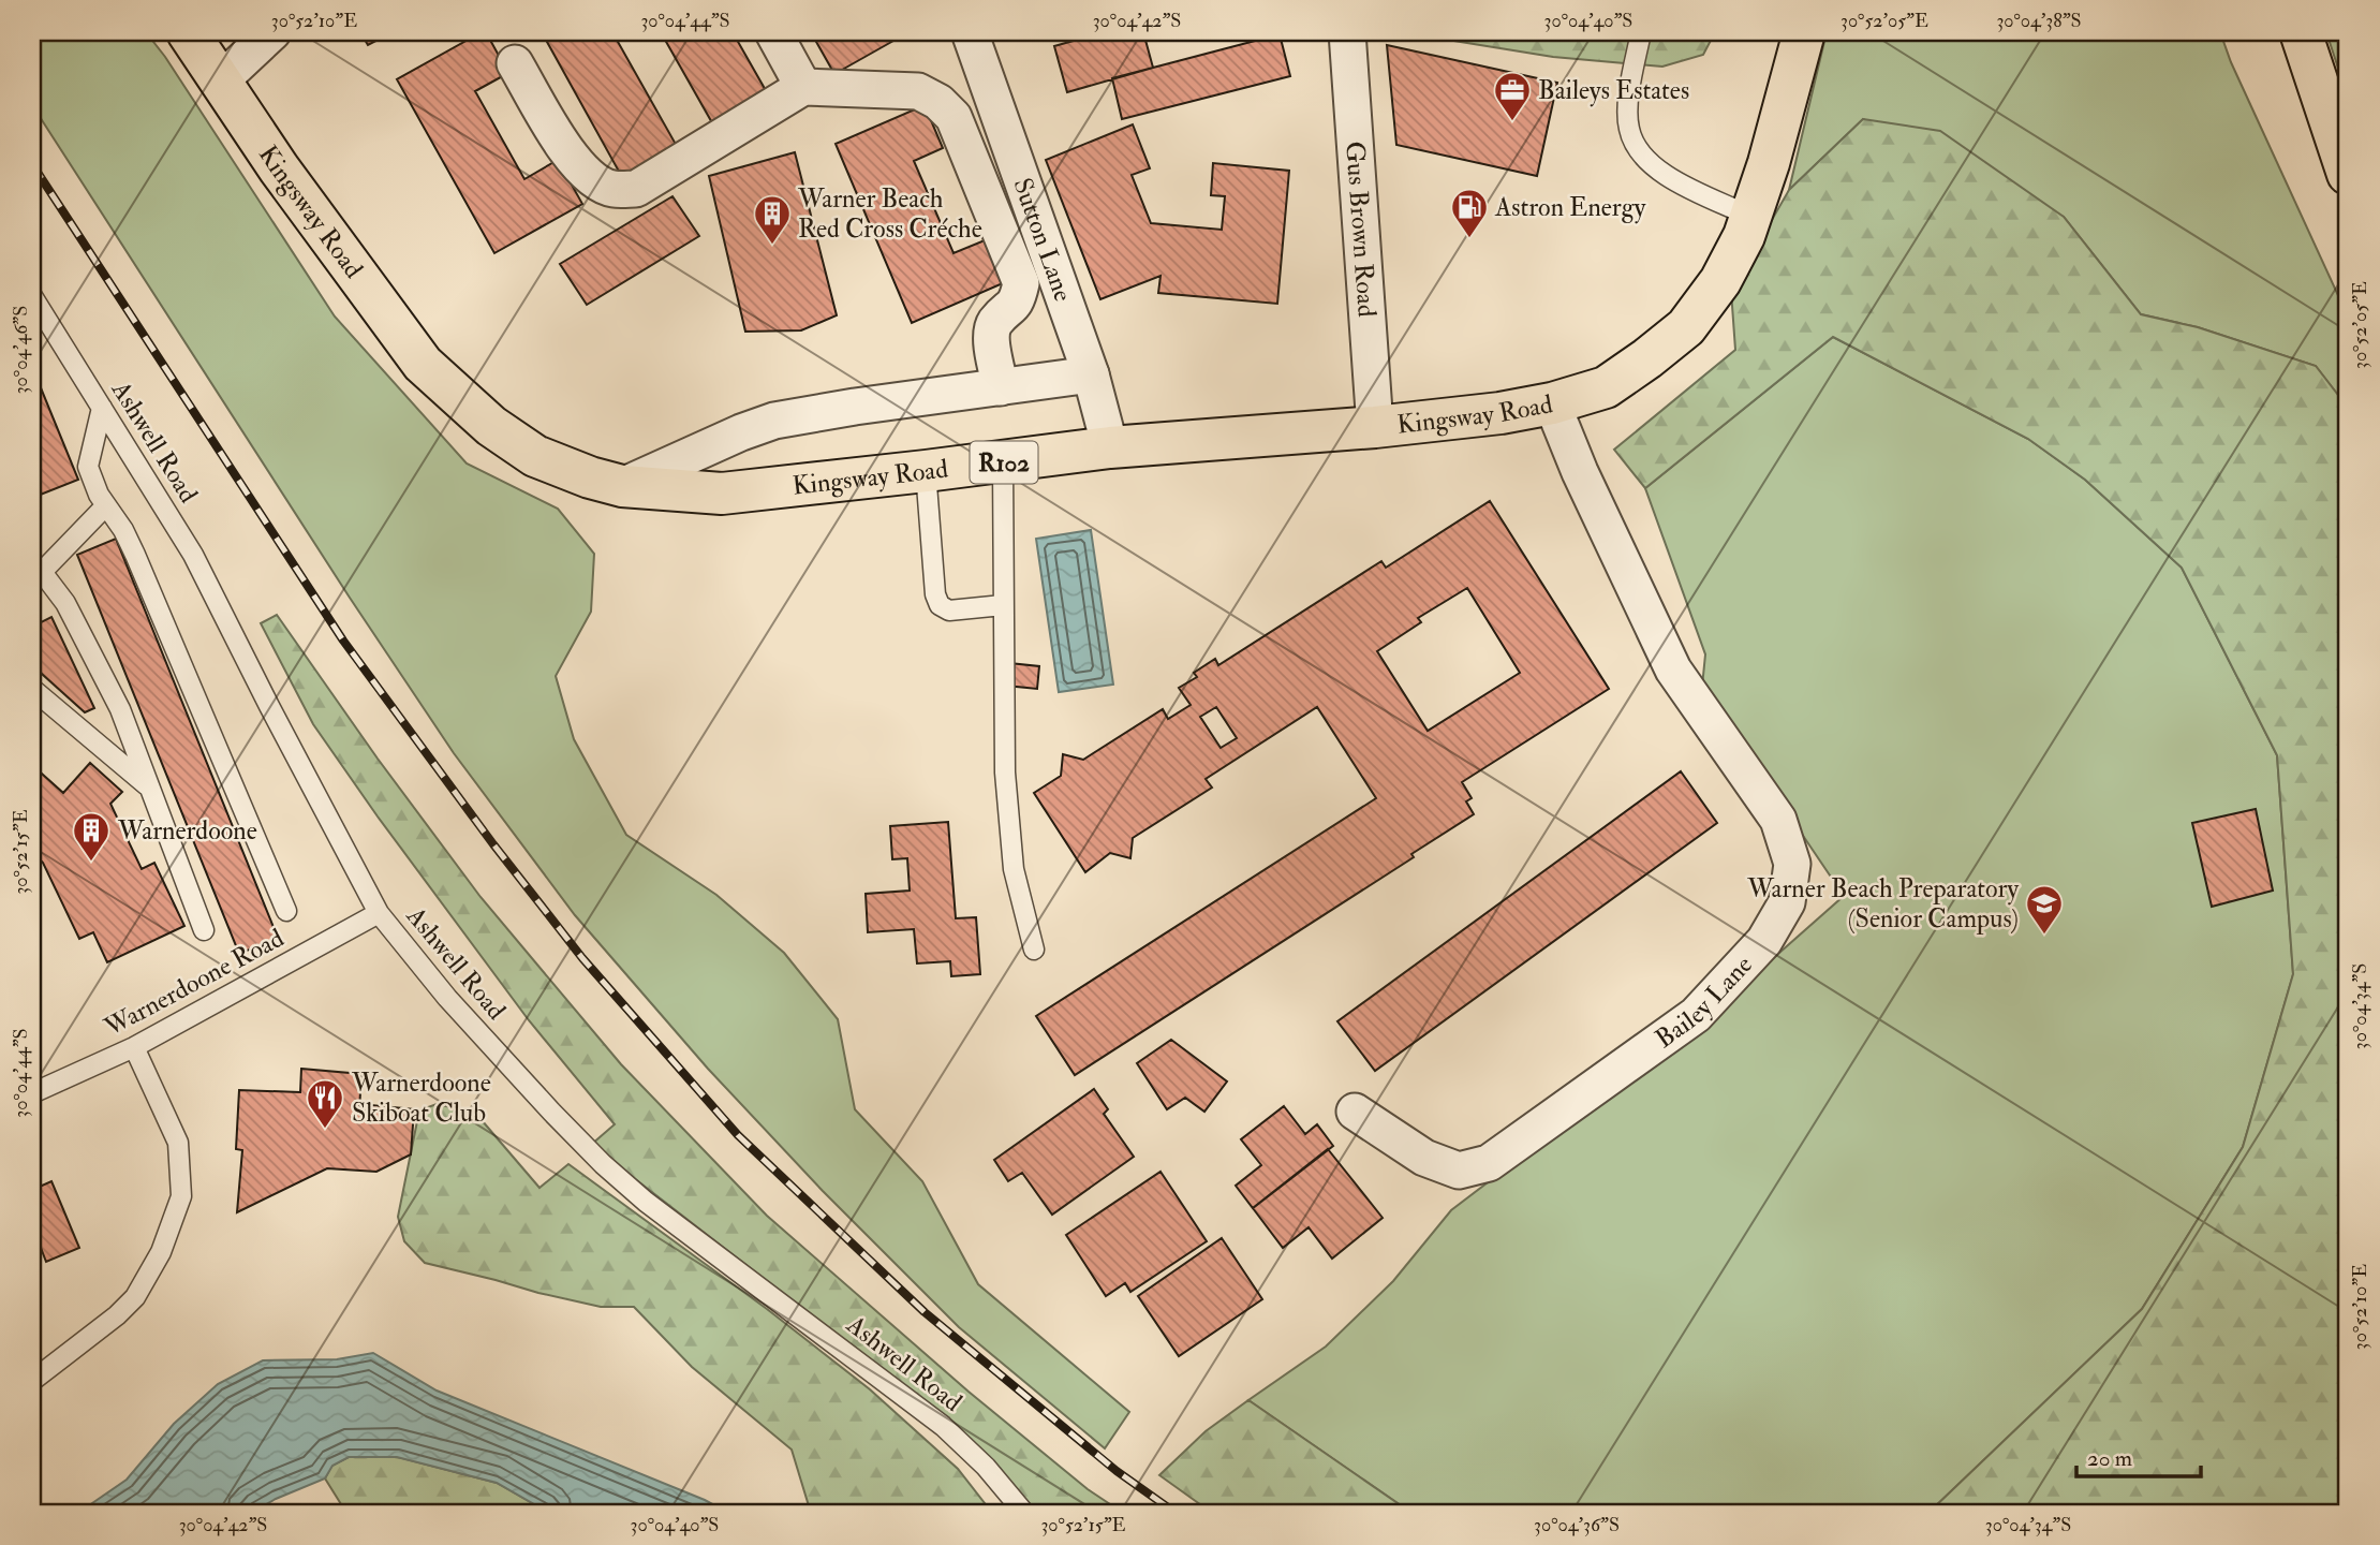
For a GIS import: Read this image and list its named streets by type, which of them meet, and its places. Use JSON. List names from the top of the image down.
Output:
{
  "streets": {
    "main road": ["Kingsway Road", "R102"],
    "street": ["Gus Brown Road", "Sutton Lane", "Bailey Lane"],
    "lane": ["Ashwell Road", "Warnerdoone Road"]
  },
  "crossings": [
    ["Kingsway Road", "Gus Brown Road"],
    ["Kingsway Road", "Sutton Lane"],
    ["Kingsway Road", "Bailey Lane"],
    ["Ashwell Road", "Warnerdoone Road"]
  ],
  "places": {
    "office": ["Baileys Estates"],
    "fuel station": ["Astron Energy"],
    "building": ["Warner Beach Red Cross Créche", "Warnerdoone"],
    "school or university": ["Warner Beach Preparatory (Senior Campus)"],
    "restaurant": ["Warnerdoone Skiboat Club"]
  },
  "scale_bar": "20 m",
  "coordinates": [
    "30°52'10\"E",
    "30°04'44\"S",
    "30°04'42\"S",
    "30°04'40\"S",
    "30°52'05\"E",
    "30°04'38\"S",
    "30°04'46\"S",
    "30°52'15\"E",
    "30°04'34\"S",
    "30°04'36\"S"
  ]
}
